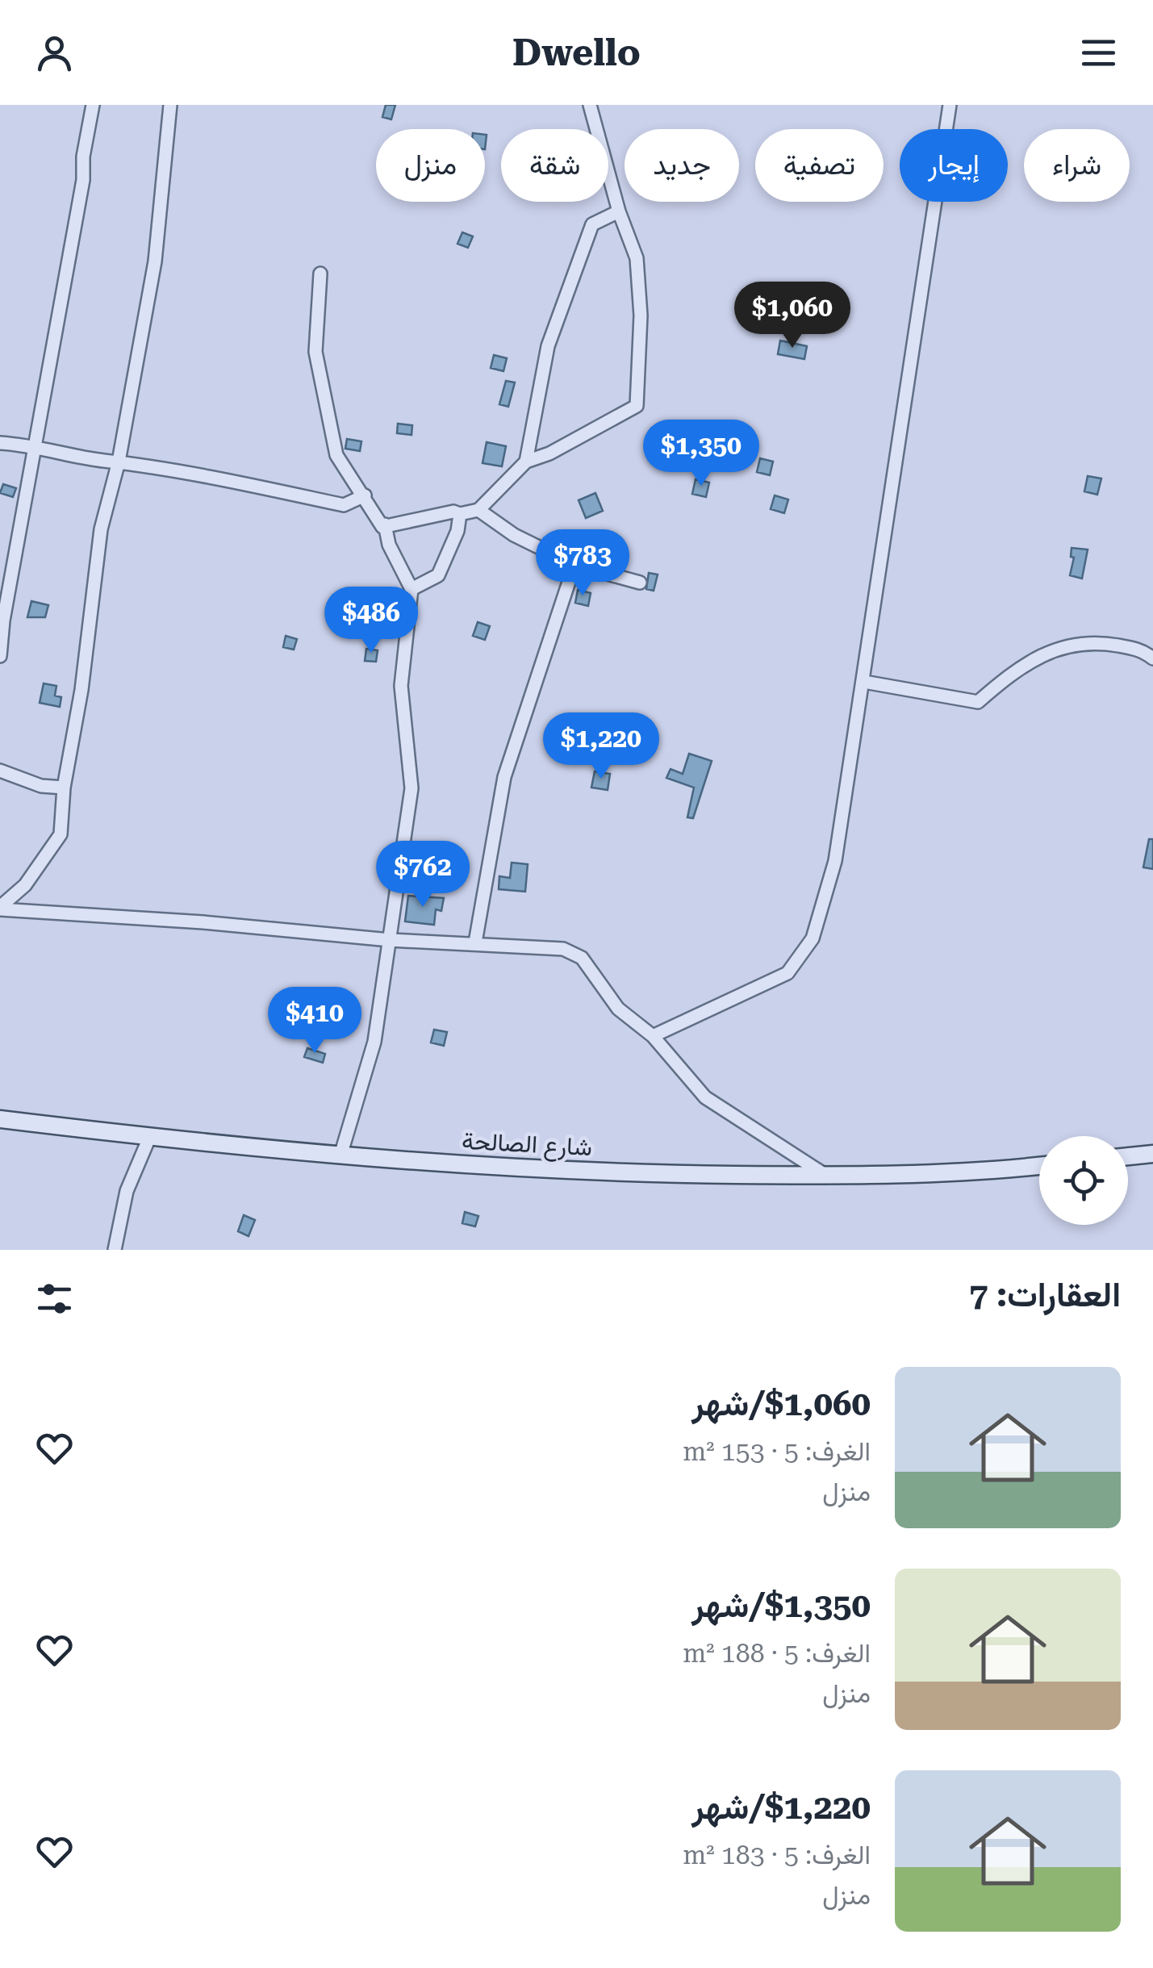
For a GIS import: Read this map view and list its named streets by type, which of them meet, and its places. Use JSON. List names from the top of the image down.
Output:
{
  "streets": {
    "main road": ["شارع الصالحة"]
  },
  "page": {
    "header": "Dwello",
    "chip": [
      "شراء",
      "إيجار",
      "تصفية",
      "جديد",
      "شقة",
      "منزل"
    ],
    "price": [
      "$1,060",
      "$1,350",
      "$783",
      "$486",
      "$1,220",
      "$762",
      "$410"
    ],
    "heading": "العقارات: 7",
    "list": [
      {
        "name": "$1,060/شهر",
        "note": "الغرف: 5 · 153 m² · منزل"
      },
      {
        "name": "$1,350/شهر",
        "note": "الغرف: 5 · 188 m² · منزل"
      },
      {
        "name": "$1,220/شهر",
        "note": "الغرف: 5 · 183 m² · منزل"
      }
    ]
  }
}
